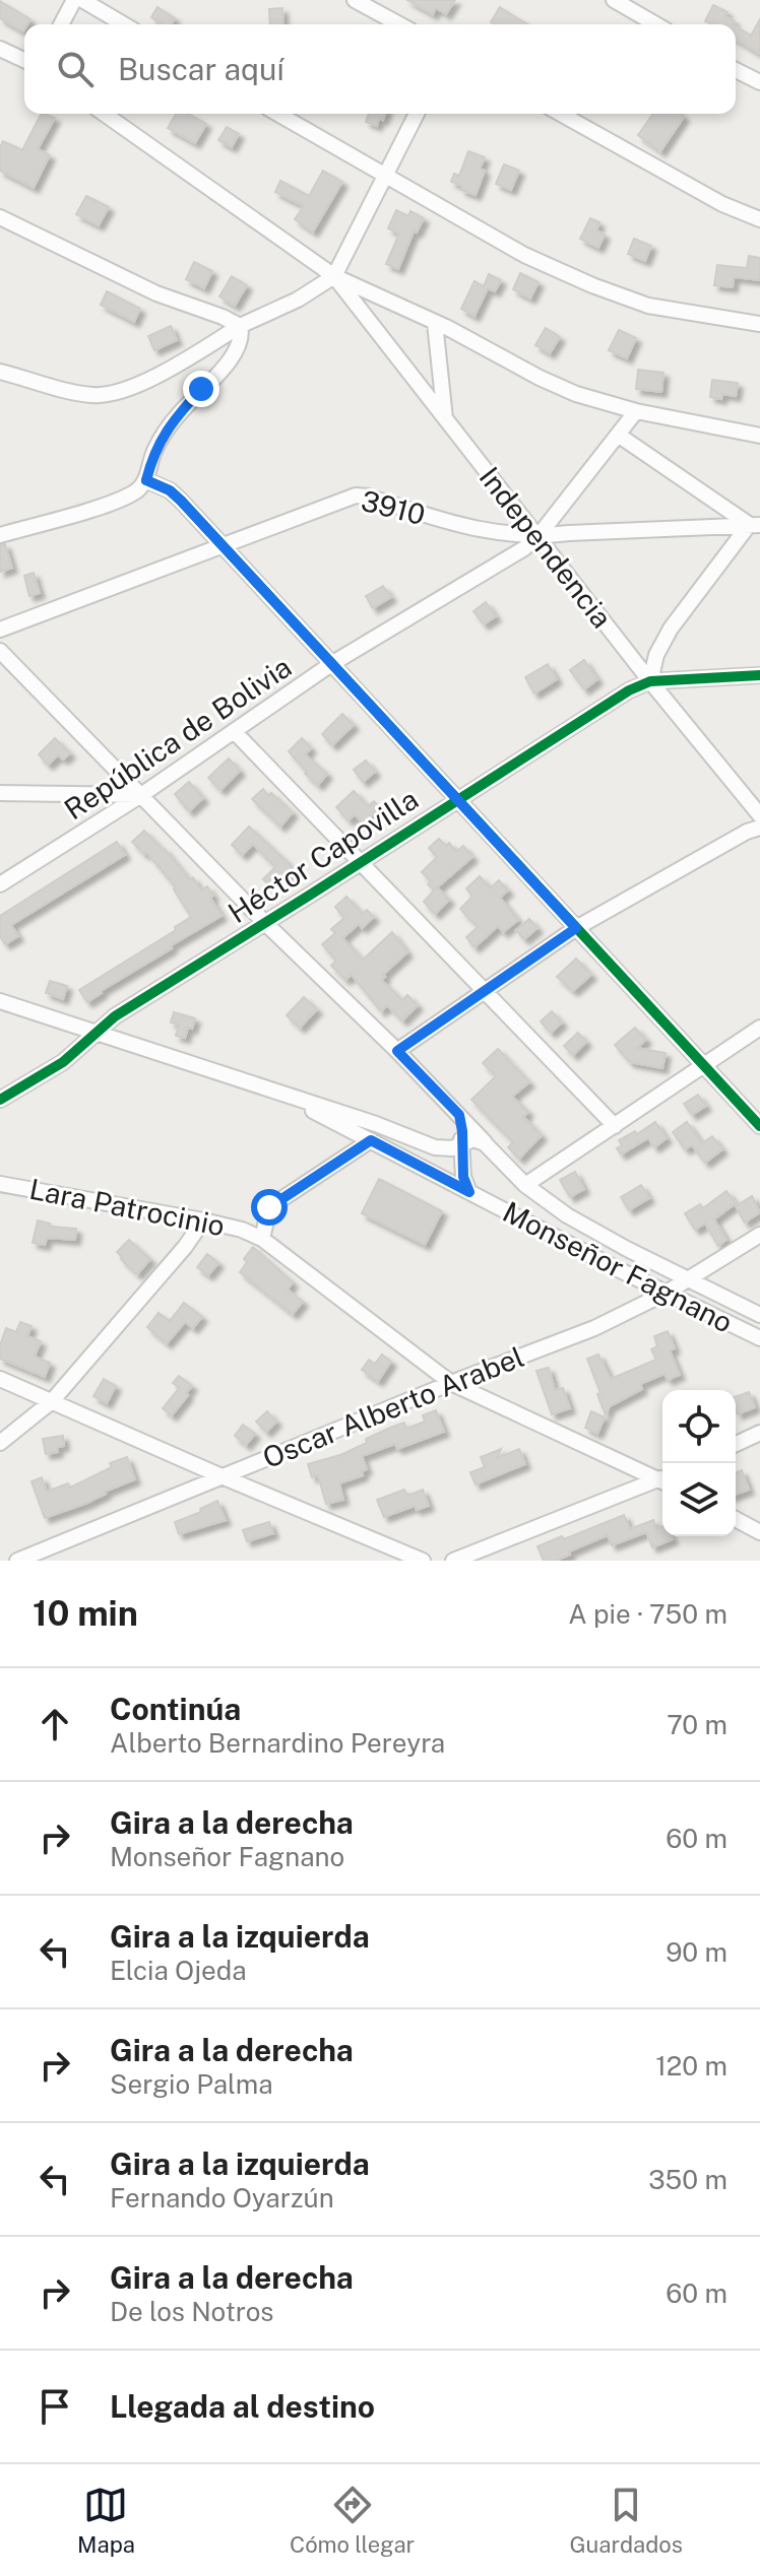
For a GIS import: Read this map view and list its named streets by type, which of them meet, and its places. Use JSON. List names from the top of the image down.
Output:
{
  "streets": {
    "street": [
      "3910",
      "Independencia",
      "República de Bolivia",
      "Héctor Capovilla",
      "Lara Patrocinio",
      "Monseñor Fagnano",
      "Oscar Alberto Arabel"
    ]
  },
  "crossings": [
    ["3910", "Independencia"],
    ["3910", "República de Bolivia"],
    ["Independencia", "República de Bolivia"],
    ["Independencia", "Héctor Capovilla"],
    ["Héctor Capovilla", "Monseñor Fagnano"],
    ["Lara Patrocinio", "Oscar Alberto Arabel"],
    ["Monseñor Fagnano", "Oscar Alberto Arabel"]
  ],
  "page": {
    "search": "Buscar aquí",
    "heading": ["10 min", "A pie · 750 m"],
    "list": [
      ["Continúa", "Alberto Bernardino Pereyra", "70 m"],
      ["Gira a la derecha", "Monseñor Fagnano", "60 m"],
      ["Gira a la izquierda", "Elcia Ojeda", "90 m"],
      ["Gira a la derecha", "Sergio Palma", "120 m"],
      ["Gira a la izquierda", "Fernando Oyarzún", "350 m"],
      ["Gira a la derecha", "De los Notros", "60 m"],
      "Llegada al destino"
    ],
    "nav": ["Mapa", "Cómo llegar", "Guardados"]
  }
}
